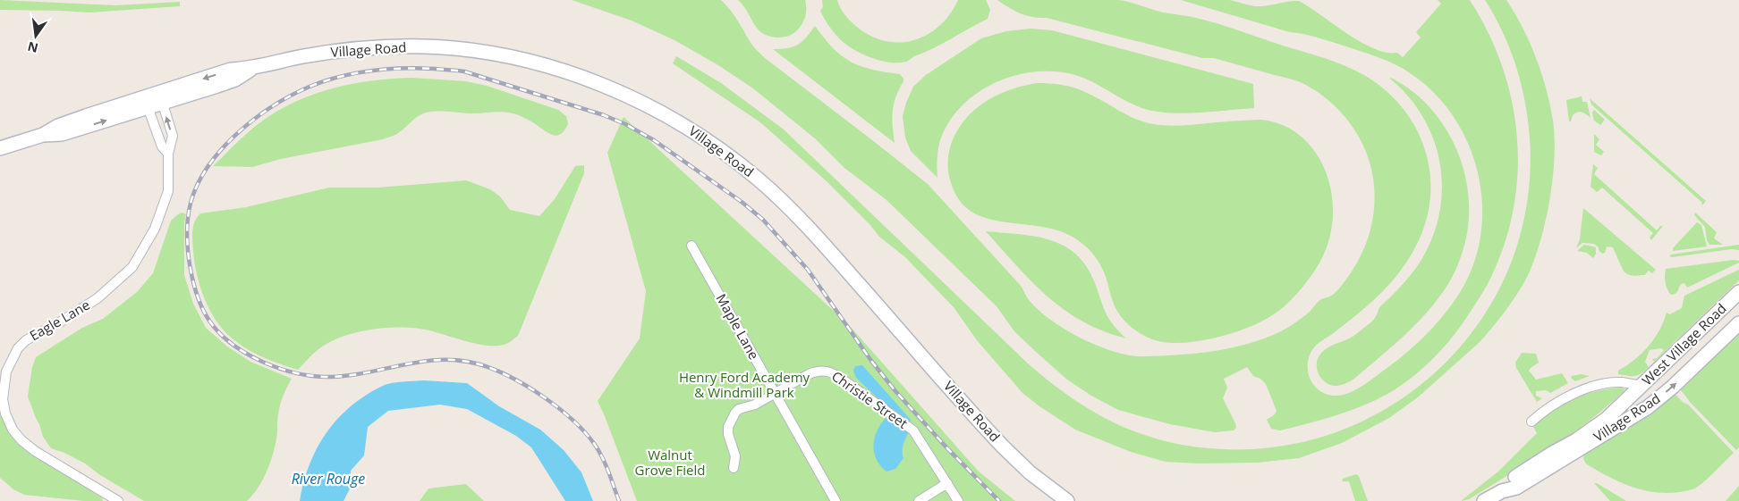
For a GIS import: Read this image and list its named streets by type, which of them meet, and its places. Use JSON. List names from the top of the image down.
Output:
{
  "streets": {
    "street": [
      "Village Road",
      "Eagle Lane",
      "Maple Lane",
      "West Village Road",
      "Christie Street"
    ]
  },
  "crossings": [
    ["Village Road", "Eagle Lane"],
    ["Village Road", "West Village Road"],
    ["Maple Lane", "Christie Street"]
  ],
  "water": ["River Rouge"],
  "parks": ["Henry Ford Academy & Windmill Park", "Walnut Grove Field"],
  "north": "bottom"
}
